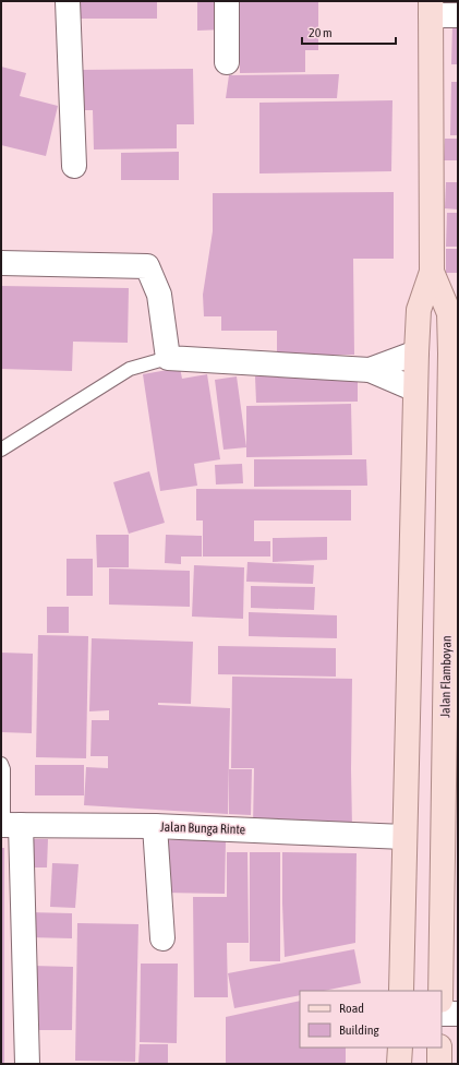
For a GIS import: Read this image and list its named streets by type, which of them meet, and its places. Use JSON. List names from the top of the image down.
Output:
{
  "streets": {
    "main road": ["Jalan Flamboyan"],
    "street": ["Jalan Bunga Rinte"]
  },
  "legend": ["Road", "Building"],
  "scale_bar": "20 m"
}
